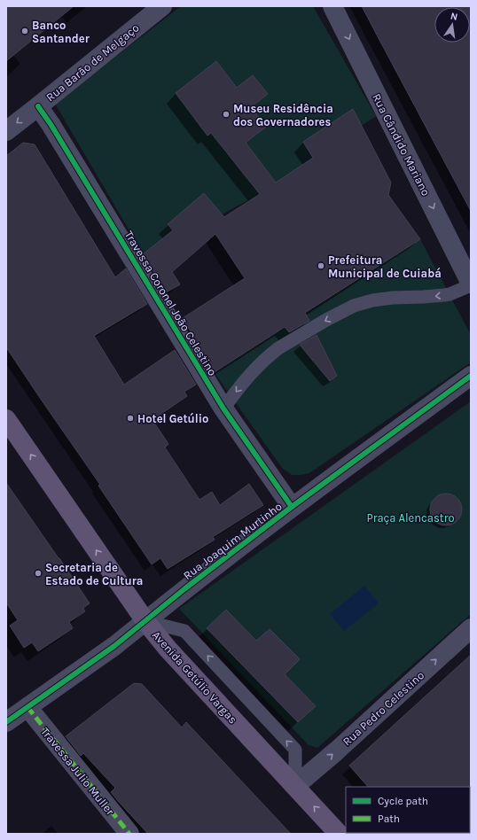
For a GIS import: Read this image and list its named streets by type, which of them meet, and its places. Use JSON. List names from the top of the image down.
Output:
{
  "streets": {
    "main road": ["Avenida Getúlio Vargas"],
    "street": [
      "Rua Barão de Melgaço",
      "Rua Cândido Mariano",
      "Travessa Coronel João Celestino",
      "Rua Joaquim Murtinho",
      "Rua Pedro Celestino",
      "Travessa Julio Muller"
    ]
  },
  "crossings": [
    ["Rua Barão de Melgaço", "Travessa Coronel João Celestino"],
    ["Travessa Coronel João Celestino", "Rua Joaquim Murtinho"],
    ["Rua Joaquim Murtinho", "Avenida Getúlio Vargas"],
    ["Rua Joaquim Murtinho", "Travessa Julio Muller"],
    ["Avenida Getúlio Vargas", "Rua Pedro Celestino"]
  ],
  "one_way": ["Rua Cândido Mariano", "Avenida Getúlio Vargas", "Rua Pedro Celestino"],
  "parks": ["Praça Alencastro"],
  "places": [
    "Banco Santander",
    "Museu Residência dos Governadores",
    "Prefeitura Municipal de Cuiabá",
    "Hotel Getúlio",
    "Secretaria de Estado de Cultura"
  ],
  "legend": ["Cycle path", "Path"],
  "north": "top"
}
